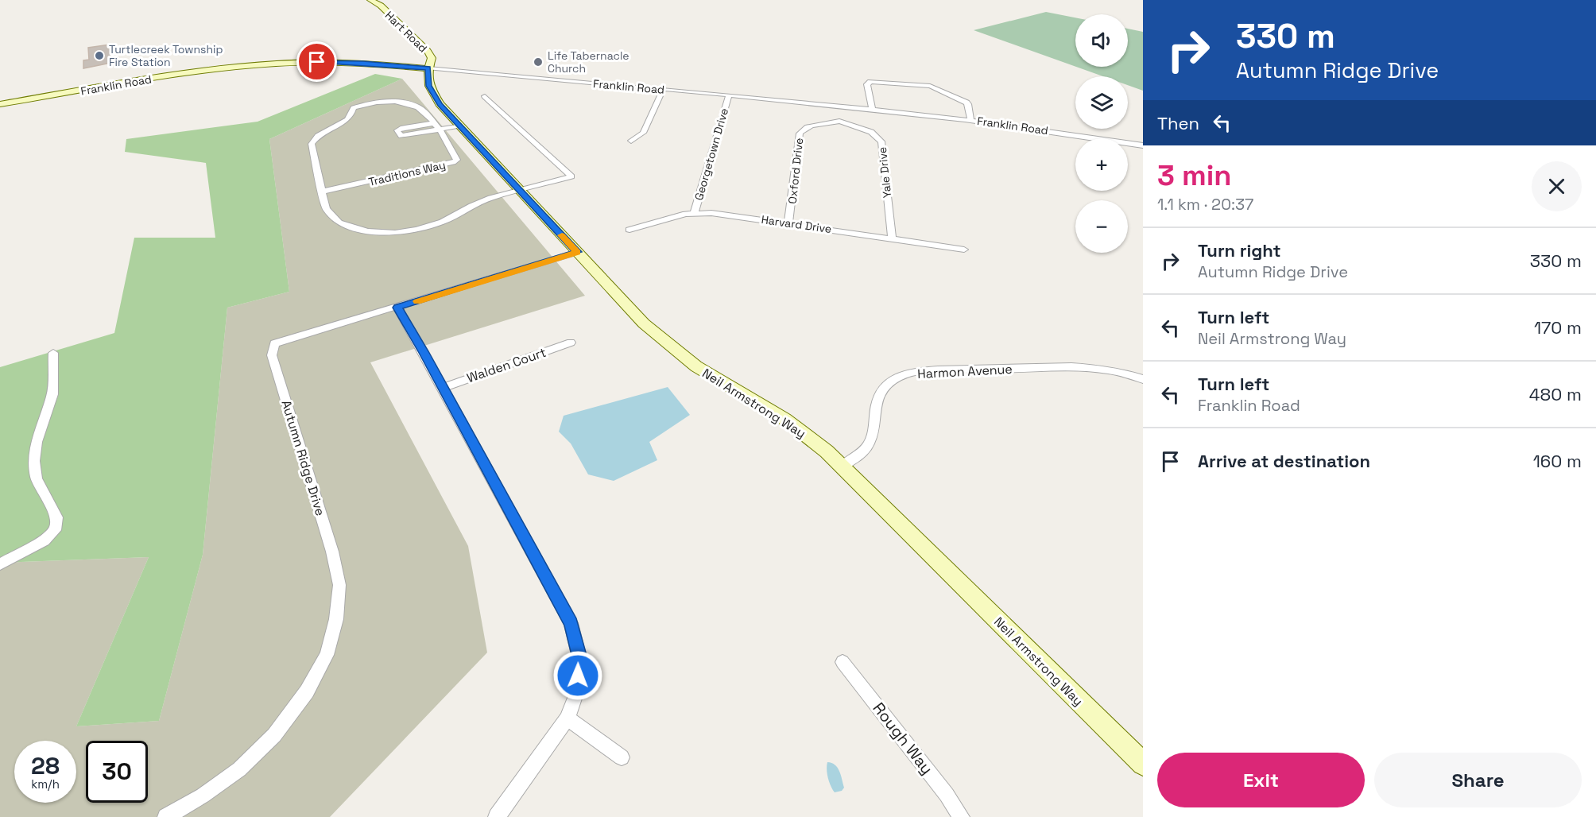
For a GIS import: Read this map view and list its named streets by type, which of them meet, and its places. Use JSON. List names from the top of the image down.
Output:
{
  "streets": {
    "main road": ["Hart Road", "Franklin Road", "Neil Armstrong Way"],
    "street": [
      "Georgetown Drive",
      "Oxford Drive",
      "Yale Drive",
      "Traditions Way",
      "Harvard Drive",
      "Walden Court",
      "Harmon Avenue",
      "Autumn Ridge Drive",
      "Rough Way"
    ]
  },
  "crossings": [
    ["Hart Road", "Franklin Road"],
    ["Hart Road", "Neil Armstrong Way"],
    ["Franklin Road", "Georgetown Drive"],
    ["Franklin Road", "Neil Armstrong Way"],
    ["Georgetown Drive", "Harvard Drive"],
    ["Oxford Drive", "Yale Drive"],
    ["Oxford Drive", "Harvard Drive"],
    ["Yale Drive", "Harvard Drive"],
    ["Traditions Way", "Neil Armstrong Way"],
    ["Harmon Avenue", "Neil Armstrong Way"],
    ["Neil Armstrong Way", "Autumn Ridge Drive"]
  ],
  "places": ["Turtlecreek Township Fire Station", "Life Tabernacle Church"],
  "page": {
    "turn": ["330 m", "Autumn Ridge Drive"],
    "map_buttons": ["+", "−"],
    "then": "Then",
    "heading": ["3 min", "1.1 km · 20:37"],
    "list": [
      {
        "name": "Turn right",
        "note": "Autumn Ridge Drive",
        "value": "330 m"
      },
      {
        "name": "Turn left",
        "note": "Neil Armstrong Way",
        "value": "170 m"
      },
      {
        "name": "Turn left",
        "note": "Franklin Road",
        "value": "480 m"
      },
      {
        "name": "Arrive at destination",
        "value": "160 m"
      }
    ],
    "speed": "28 km/h",
    "limit": "30",
    "buttons": ["Exit", "Share"]
  }
}
